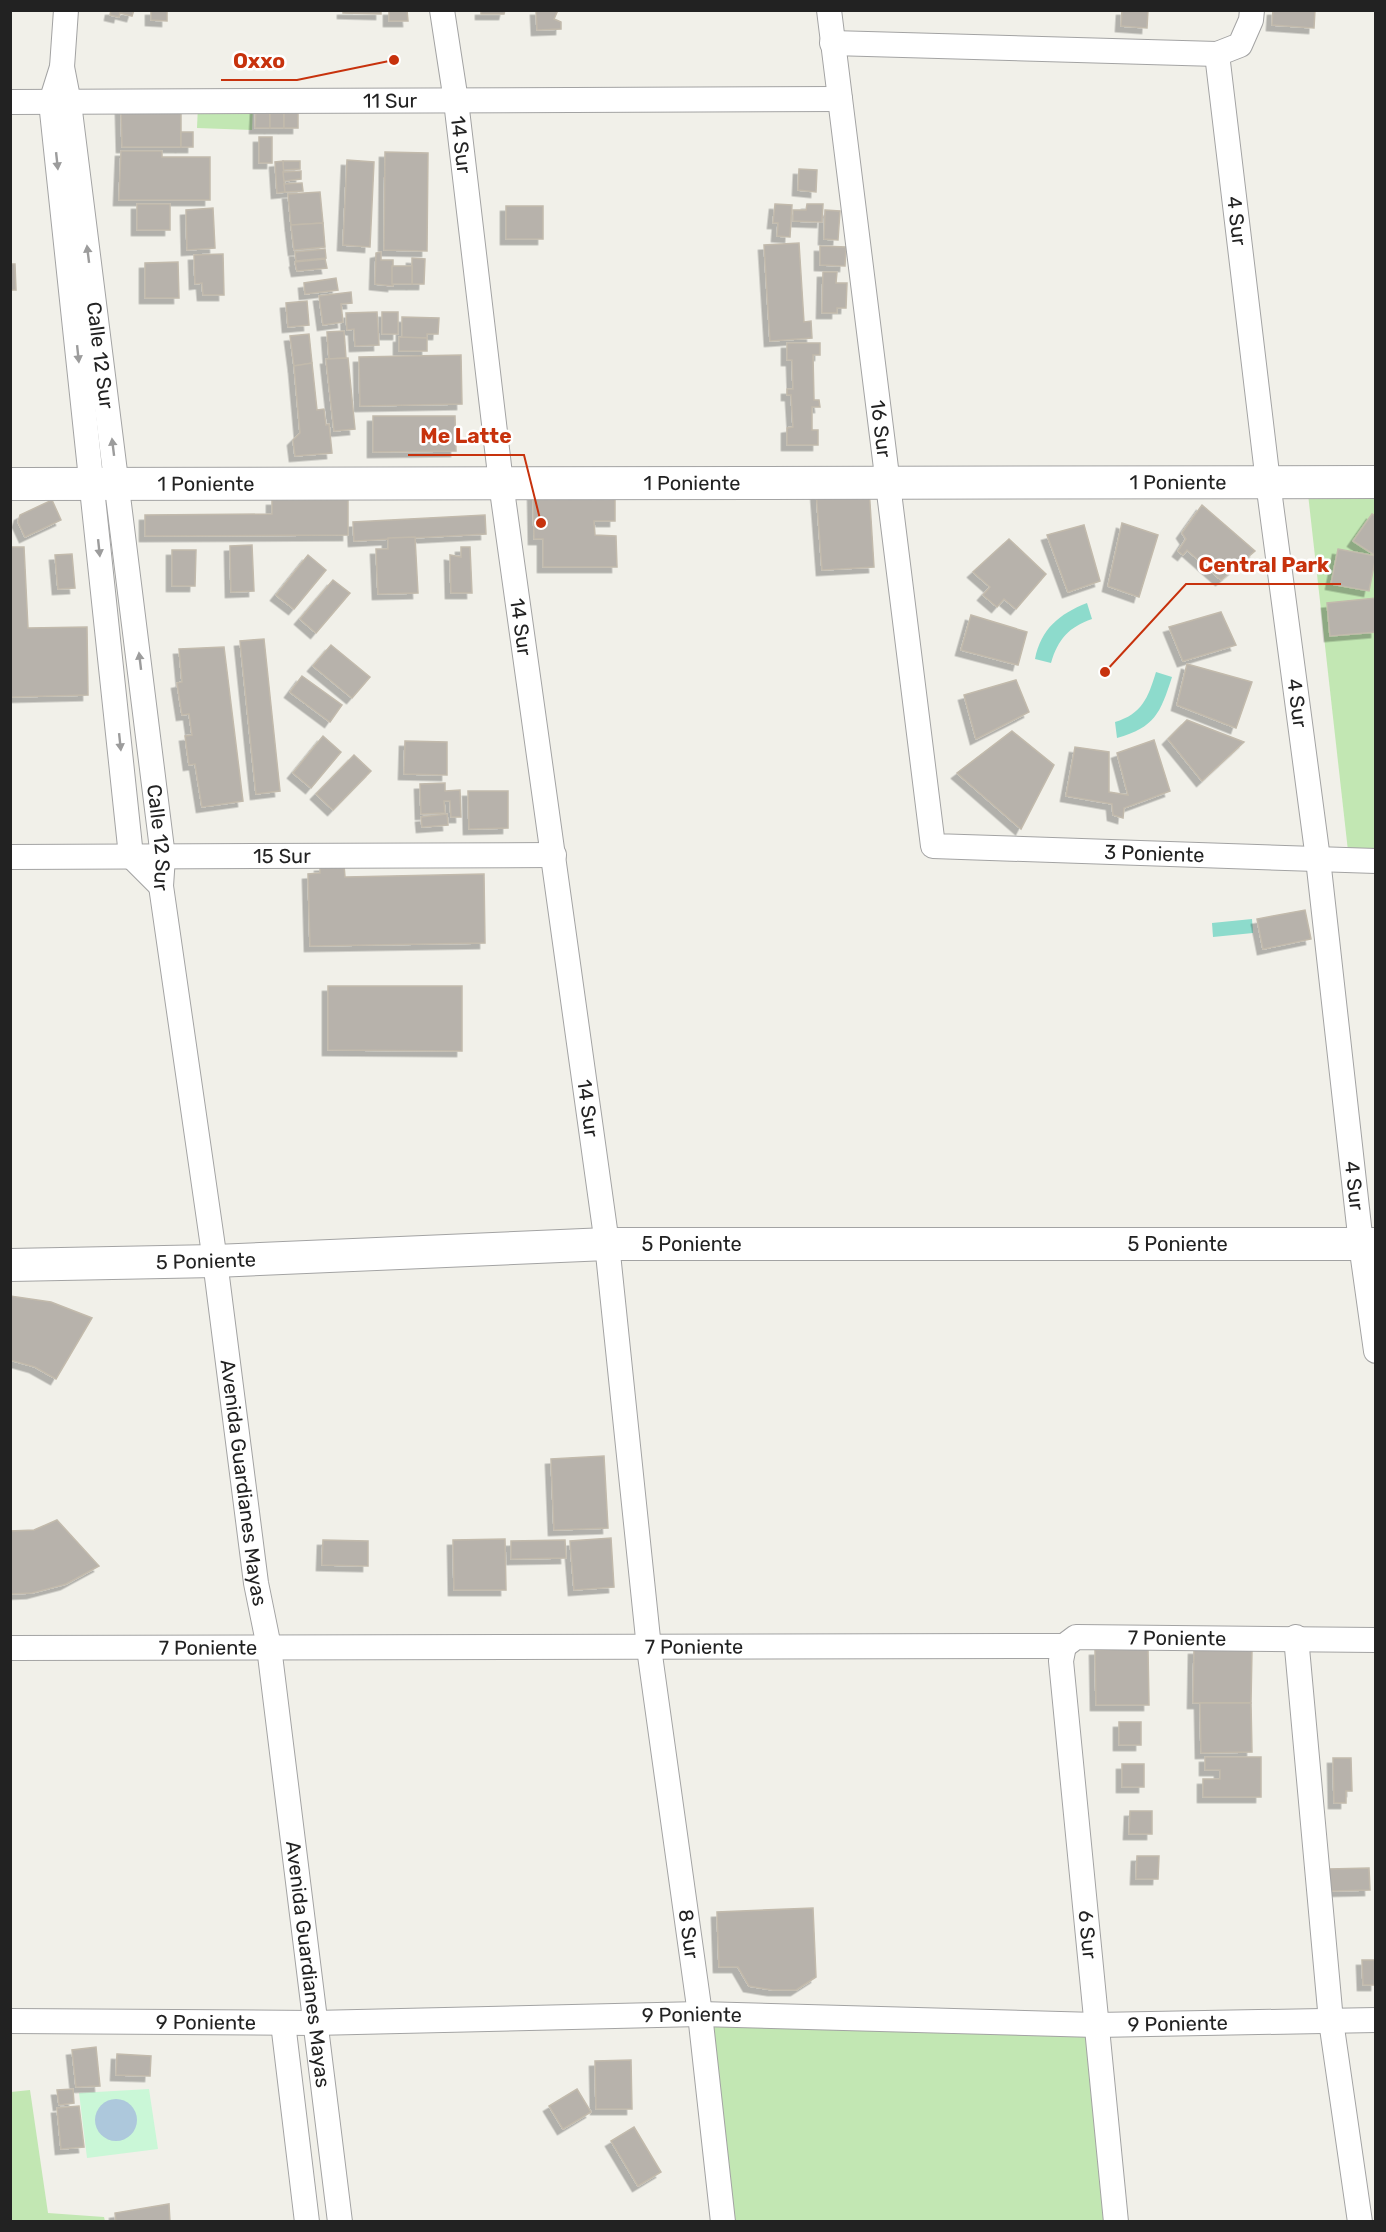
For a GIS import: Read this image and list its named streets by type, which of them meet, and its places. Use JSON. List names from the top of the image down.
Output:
{
  "streets": {
    "street": [
      "11 Sur",
      "14 Sur",
      "4 Sur",
      "Calle 12 Sur",
      "16 Sur",
      "1 Poniente",
      "3 Poniente",
      "15 Sur",
      "5 Poniente",
      "Avenida Guardianes Mayas",
      "7 Poniente",
      "8 Sur",
      "6 Sur",
      "9 Poniente"
    ]
  },
  "crossings": [
    ["11 Sur", "14 Sur"],
    ["11 Sur", "Calle 12 Sur"],
    ["11 Sur", "16 Sur"],
    ["14 Sur", "1 Poniente"],
    ["14 Sur", "15 Sur"],
    ["14 Sur", "5 Poniente"],
    ["14 Sur", "7 Poniente"],
    ["14 Sur", "8 Sur"],
    ["4 Sur", "1 Poniente"],
    ["4 Sur", "3 Poniente"],
    ["4 Sur", "5 Poniente"],
    ["Calle 12 Sur", "1 Poniente"],
    ["Calle 12 Sur", "15 Sur"],
    ["Calle 12 Sur", "Avenida Guardianes Mayas"],
    ["16 Sur", "1 Poniente"],
    ["16 Sur", "3 Poniente"],
    ["5 Poniente", "Avenida Guardianes Mayas"],
    ["Avenida Guardianes Mayas", "7 Poniente"],
    ["Avenida Guardianes Mayas", "9 Poniente"],
    ["7 Poniente", "8 Sur"],
    ["7 Poniente", "6 Sur"],
    ["8 Sur", "9 Poniente"],
    ["6 Sur", "9 Poniente"]
  ],
  "places": ["Oxxo", "Me Latte", "Central Park"]
}
